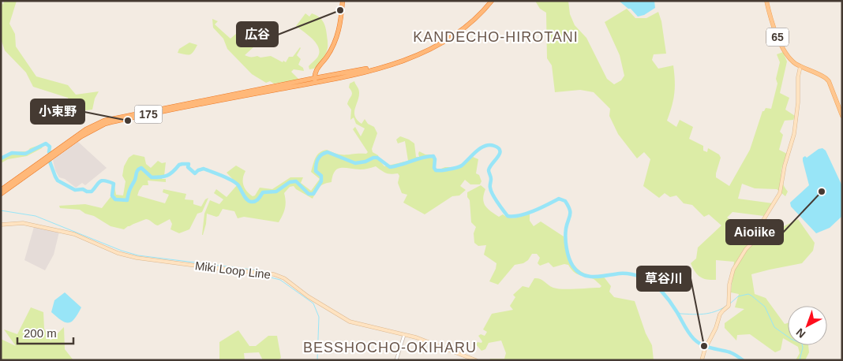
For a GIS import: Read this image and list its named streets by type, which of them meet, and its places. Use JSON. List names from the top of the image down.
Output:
{
  "streets": {
    "highway": ["175"],
    "main road": ["65", "Miki Loop Line"]
  },
  "districts": ["KANDECHO-HIROTANI", "BESSHOCHO-OKIHARU"],
  "places": [
    "広谷",
    "小束野",
    "Aioiike",
    "草谷川"
  ],
  "scale_bar": "200 m",
  "north": "bottom left"
}
